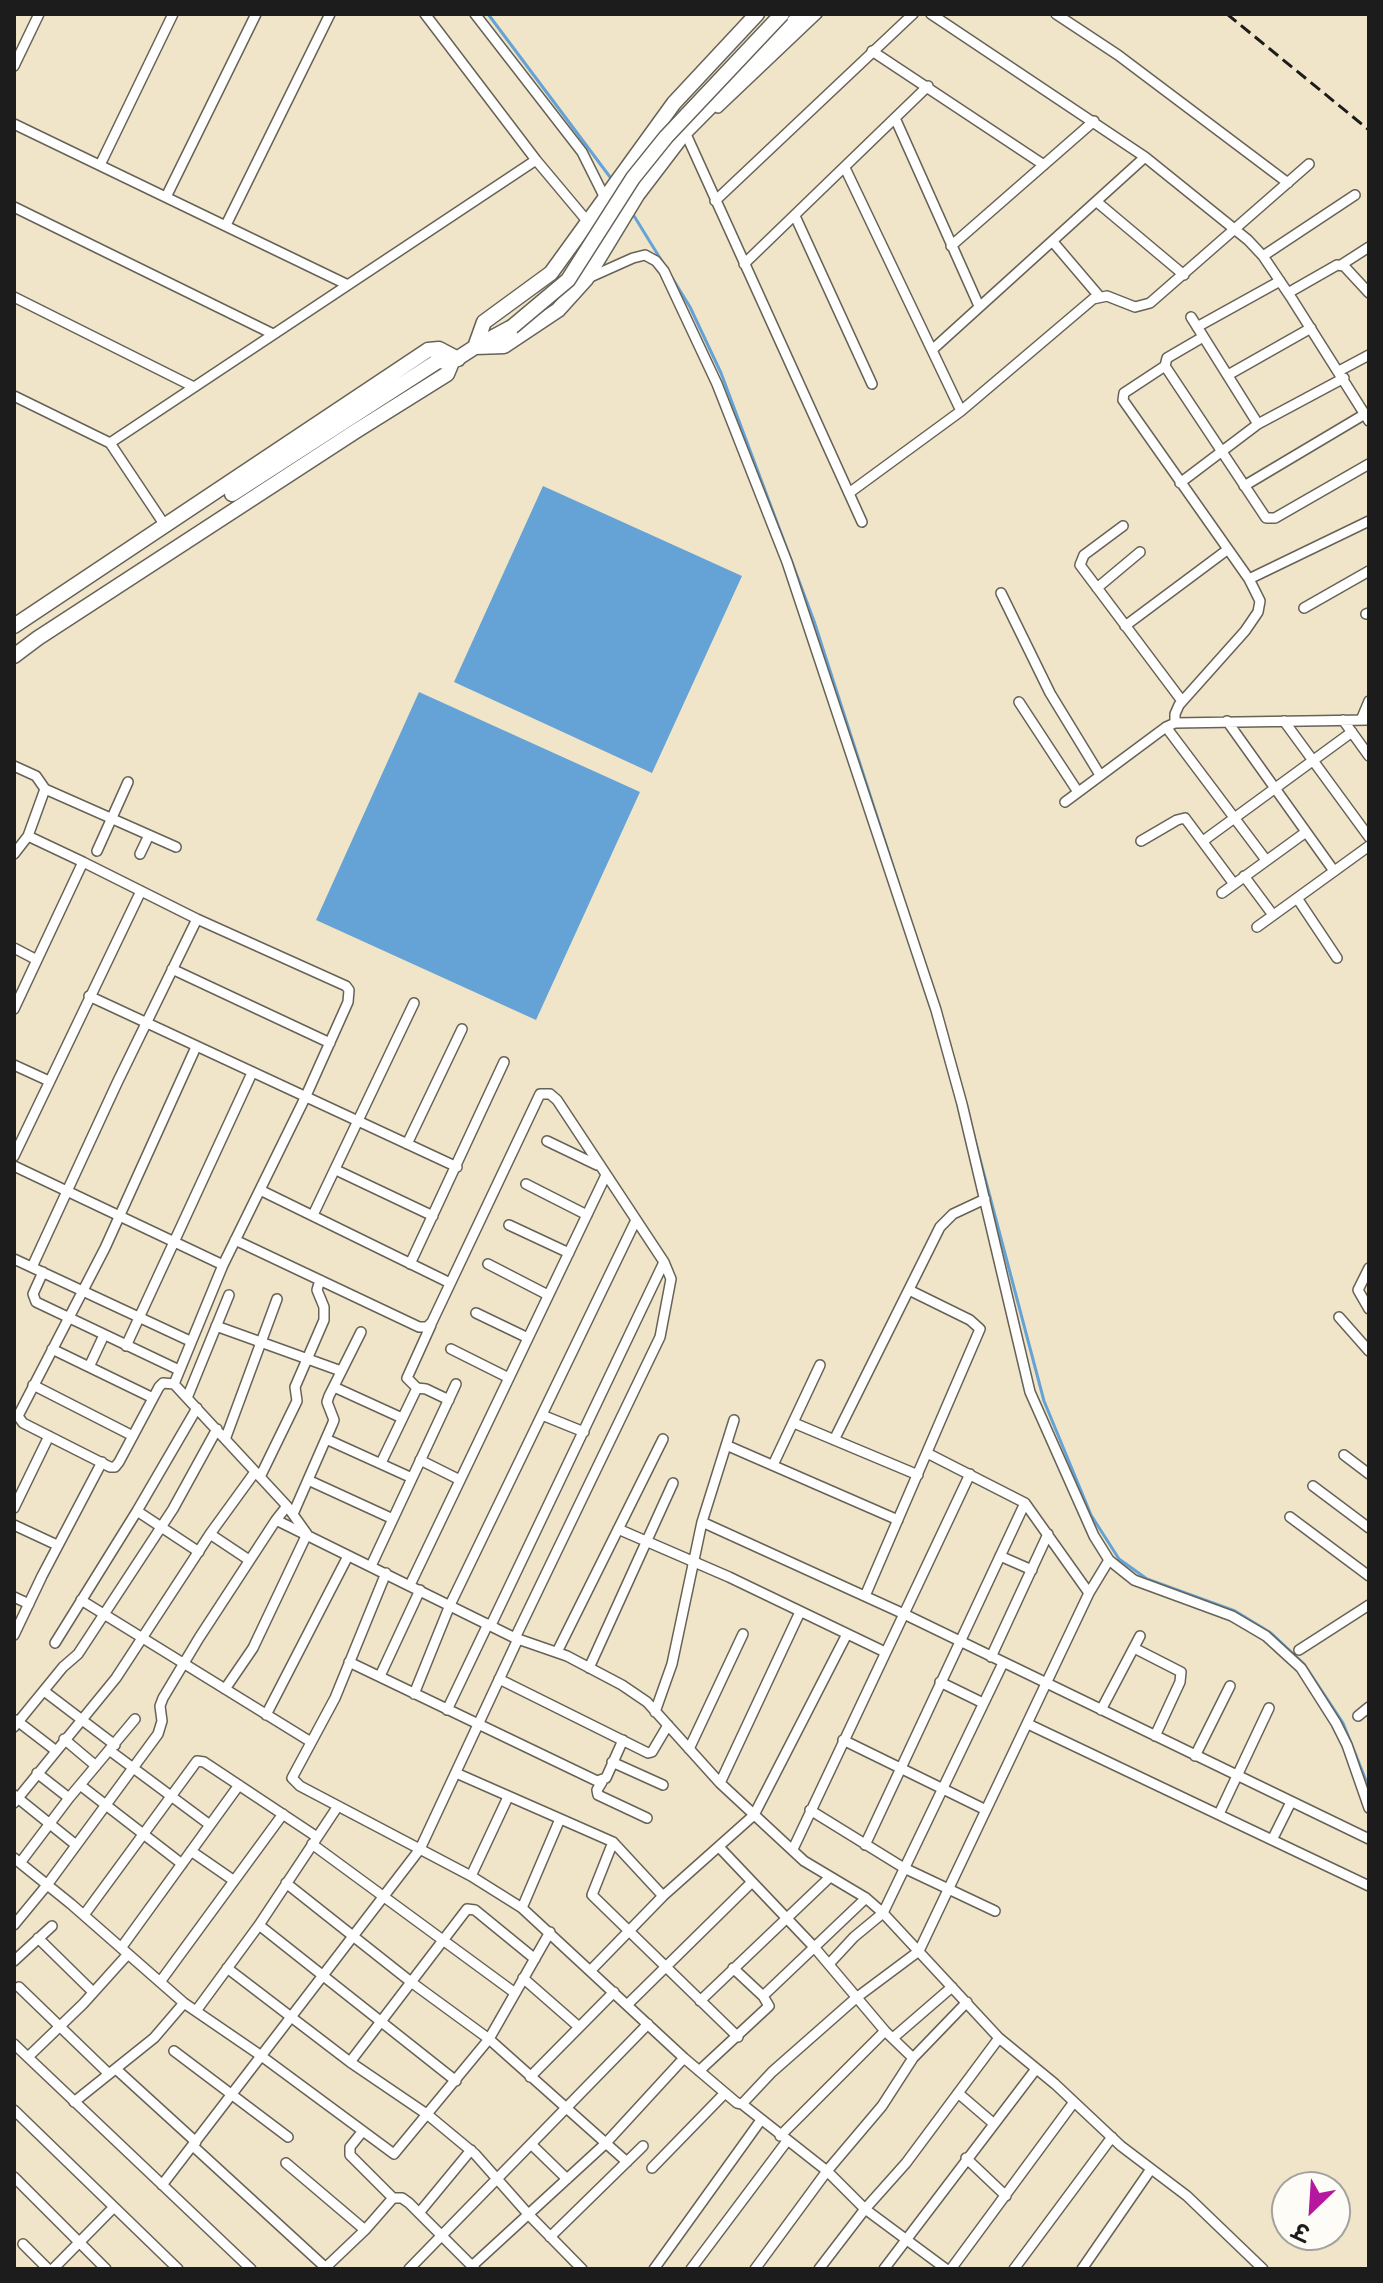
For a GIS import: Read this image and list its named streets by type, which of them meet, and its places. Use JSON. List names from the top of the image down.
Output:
{
  "north": "bottom left"
}
